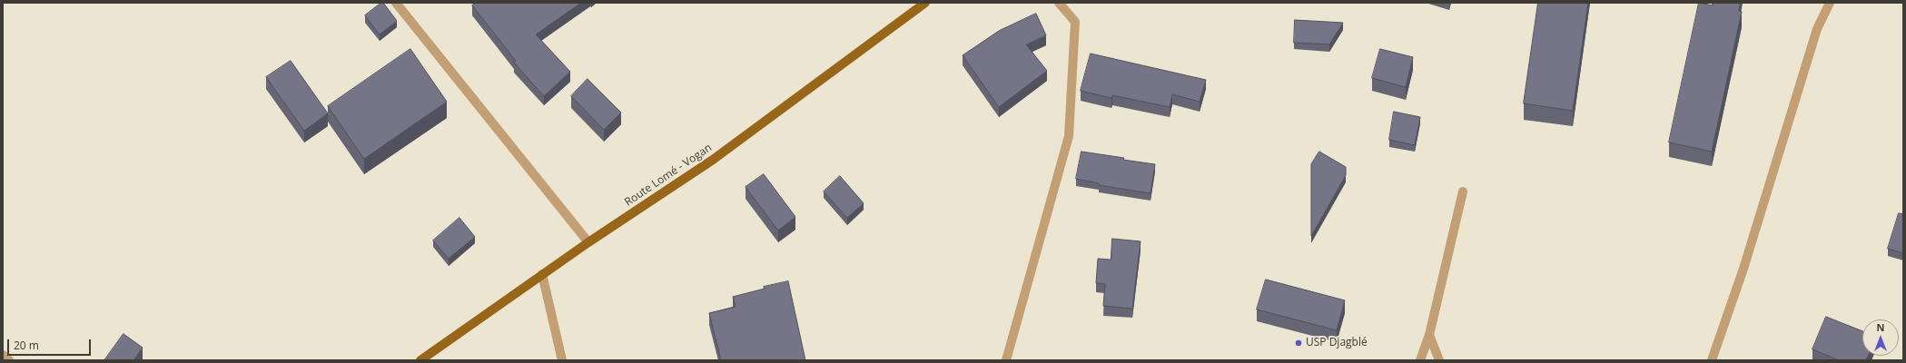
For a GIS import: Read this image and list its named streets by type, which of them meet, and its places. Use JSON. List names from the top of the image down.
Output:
{
  "streets": {
    "main road": ["Route Lomé - Vogan"]
  },
  "places": ["USP Djagblé"],
  "scale_bar": "20 m",
  "north": "top"
}
